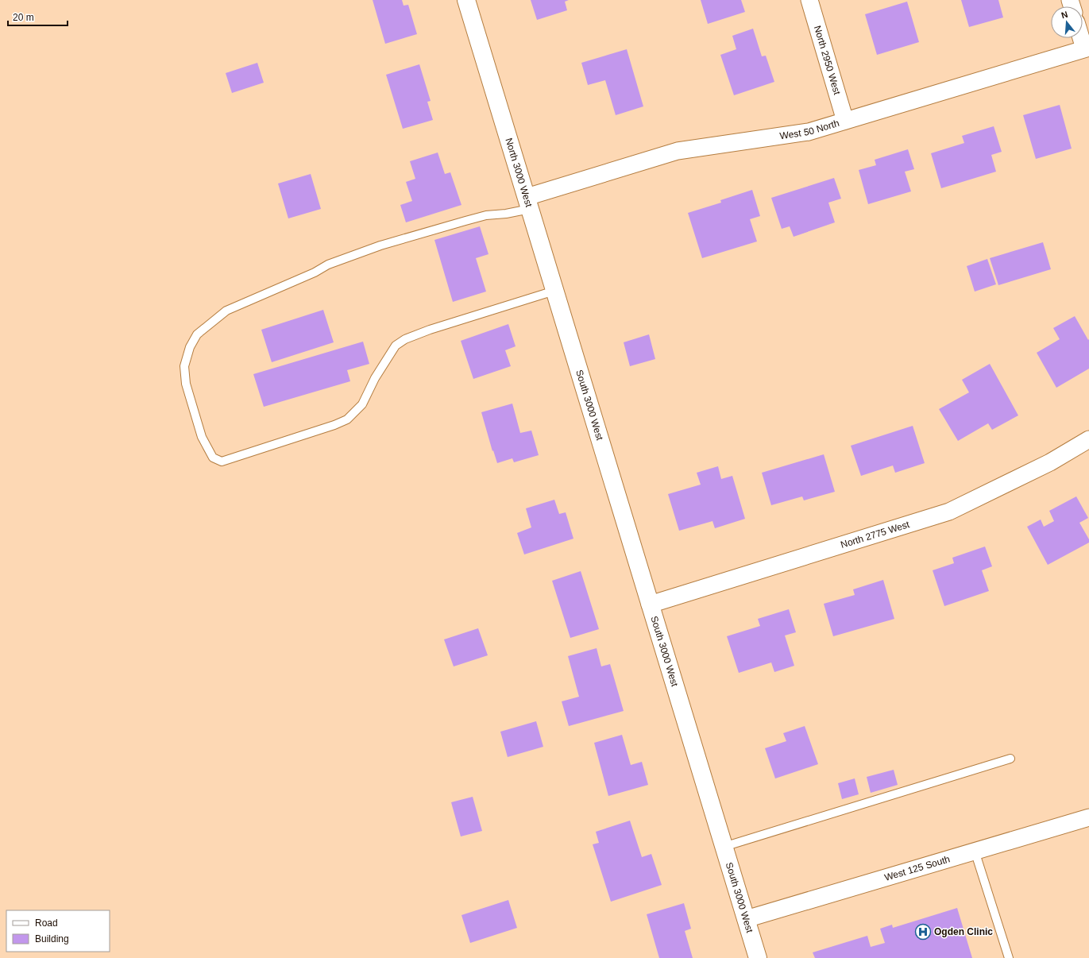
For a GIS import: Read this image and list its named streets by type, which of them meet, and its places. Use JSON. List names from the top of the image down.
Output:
{
  "streets": {
    "main road": ["North 3000 West", "South 3000 West"],
    "street": [
      "North 2950 West",
      "West 50 North",
      "North 2775 West",
      "West 125 South"
    ]
  },
  "crossings": [
    ["North 2950 West", "West 50 North"],
    ["West 50 North", "North 3000 West"],
    ["North 3000 West", "South 3000 West"],
    ["South 3000 West", "North 2775 West"],
    ["South 3000 West", "West 125 South"]
  ],
  "places": {
    "hospital": ["Ogden Clinic"]
  },
  "legend": ["Road", "Building"],
  "scale_bar": "20 m",
  "north": "top"
}
